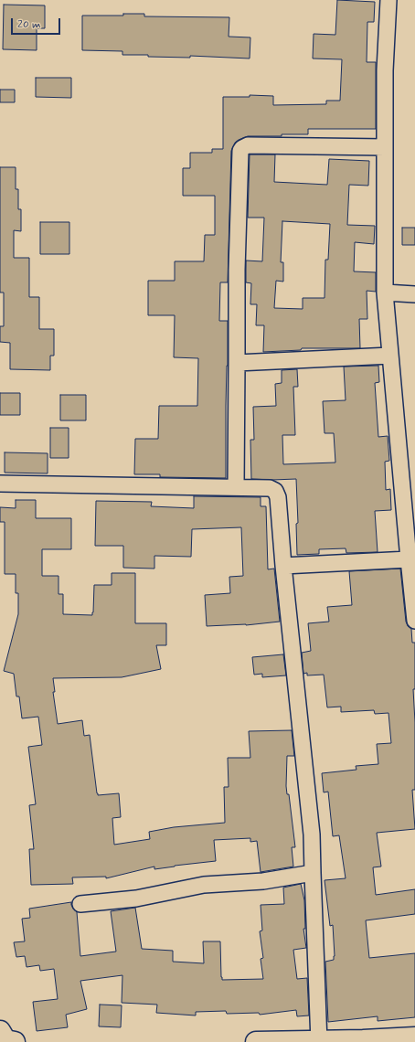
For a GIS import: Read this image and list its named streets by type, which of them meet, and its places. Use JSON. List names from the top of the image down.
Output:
{
  "scale_bar": "20 m"
}
